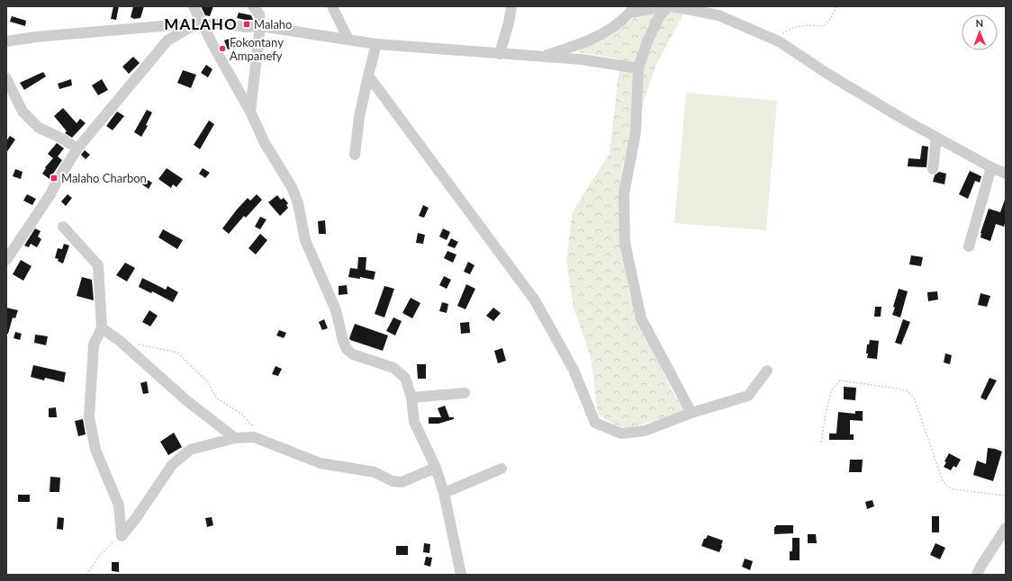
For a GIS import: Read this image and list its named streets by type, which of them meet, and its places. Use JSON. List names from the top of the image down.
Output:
{
  "districts": ["MALAHO"],
  "places": {
    "transit": ["Malaho", "Malaho Charbon"],
    "other": ["Fokontany Ampanefy"]
  },
  "north": "top"
}
